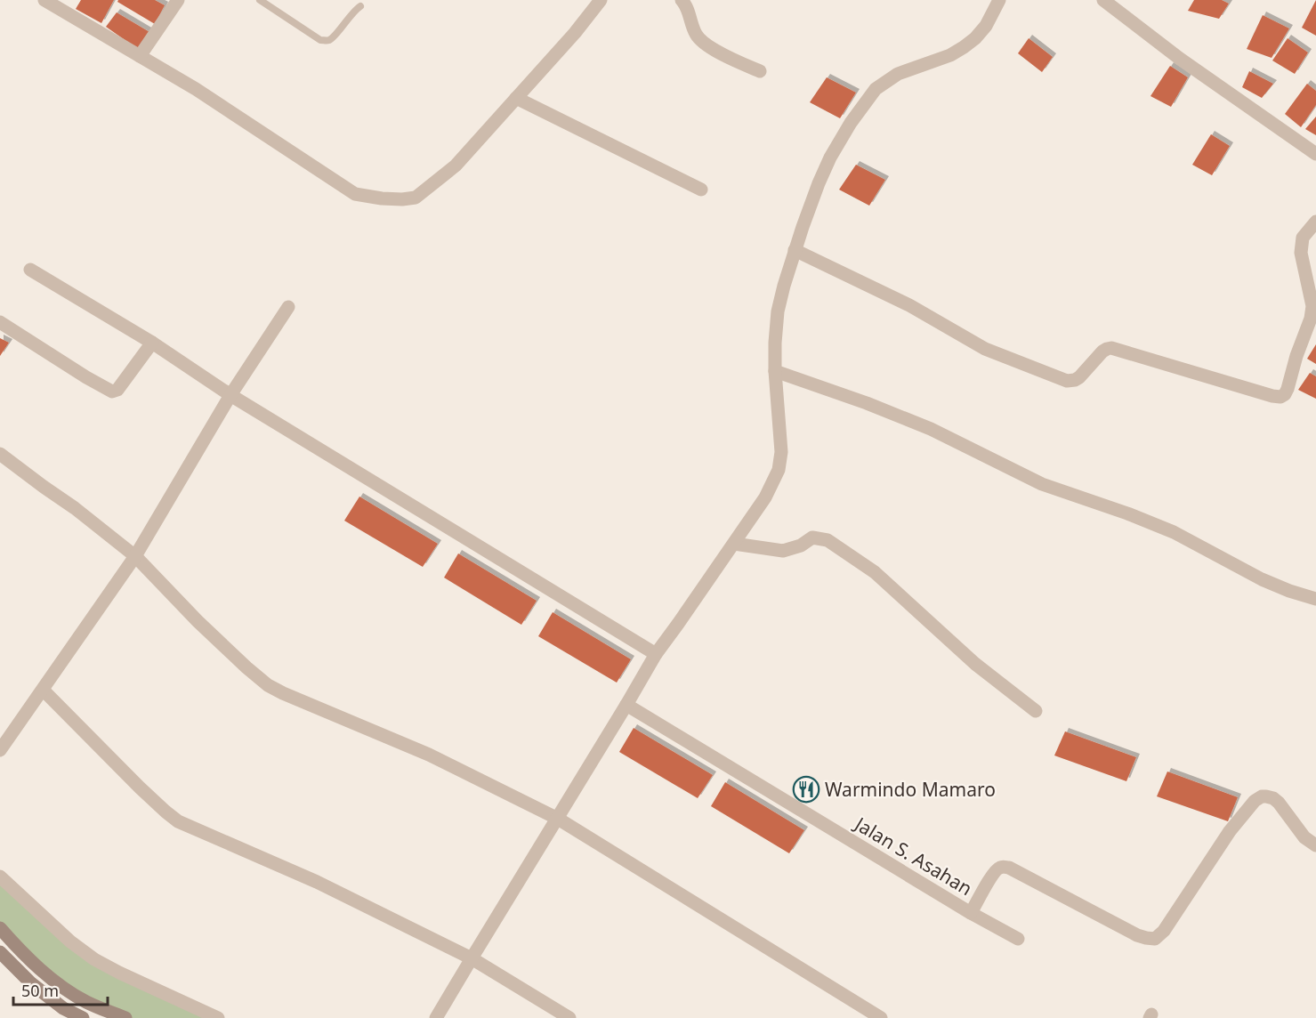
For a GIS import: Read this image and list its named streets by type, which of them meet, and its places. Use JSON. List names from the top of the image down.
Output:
{
  "streets": {
    "street": ["Jalan S. Asahan"]
  },
  "places": {
    "restaurant": ["Warmindo Mamaro"]
  },
  "scale_bar": "50 m"
}
